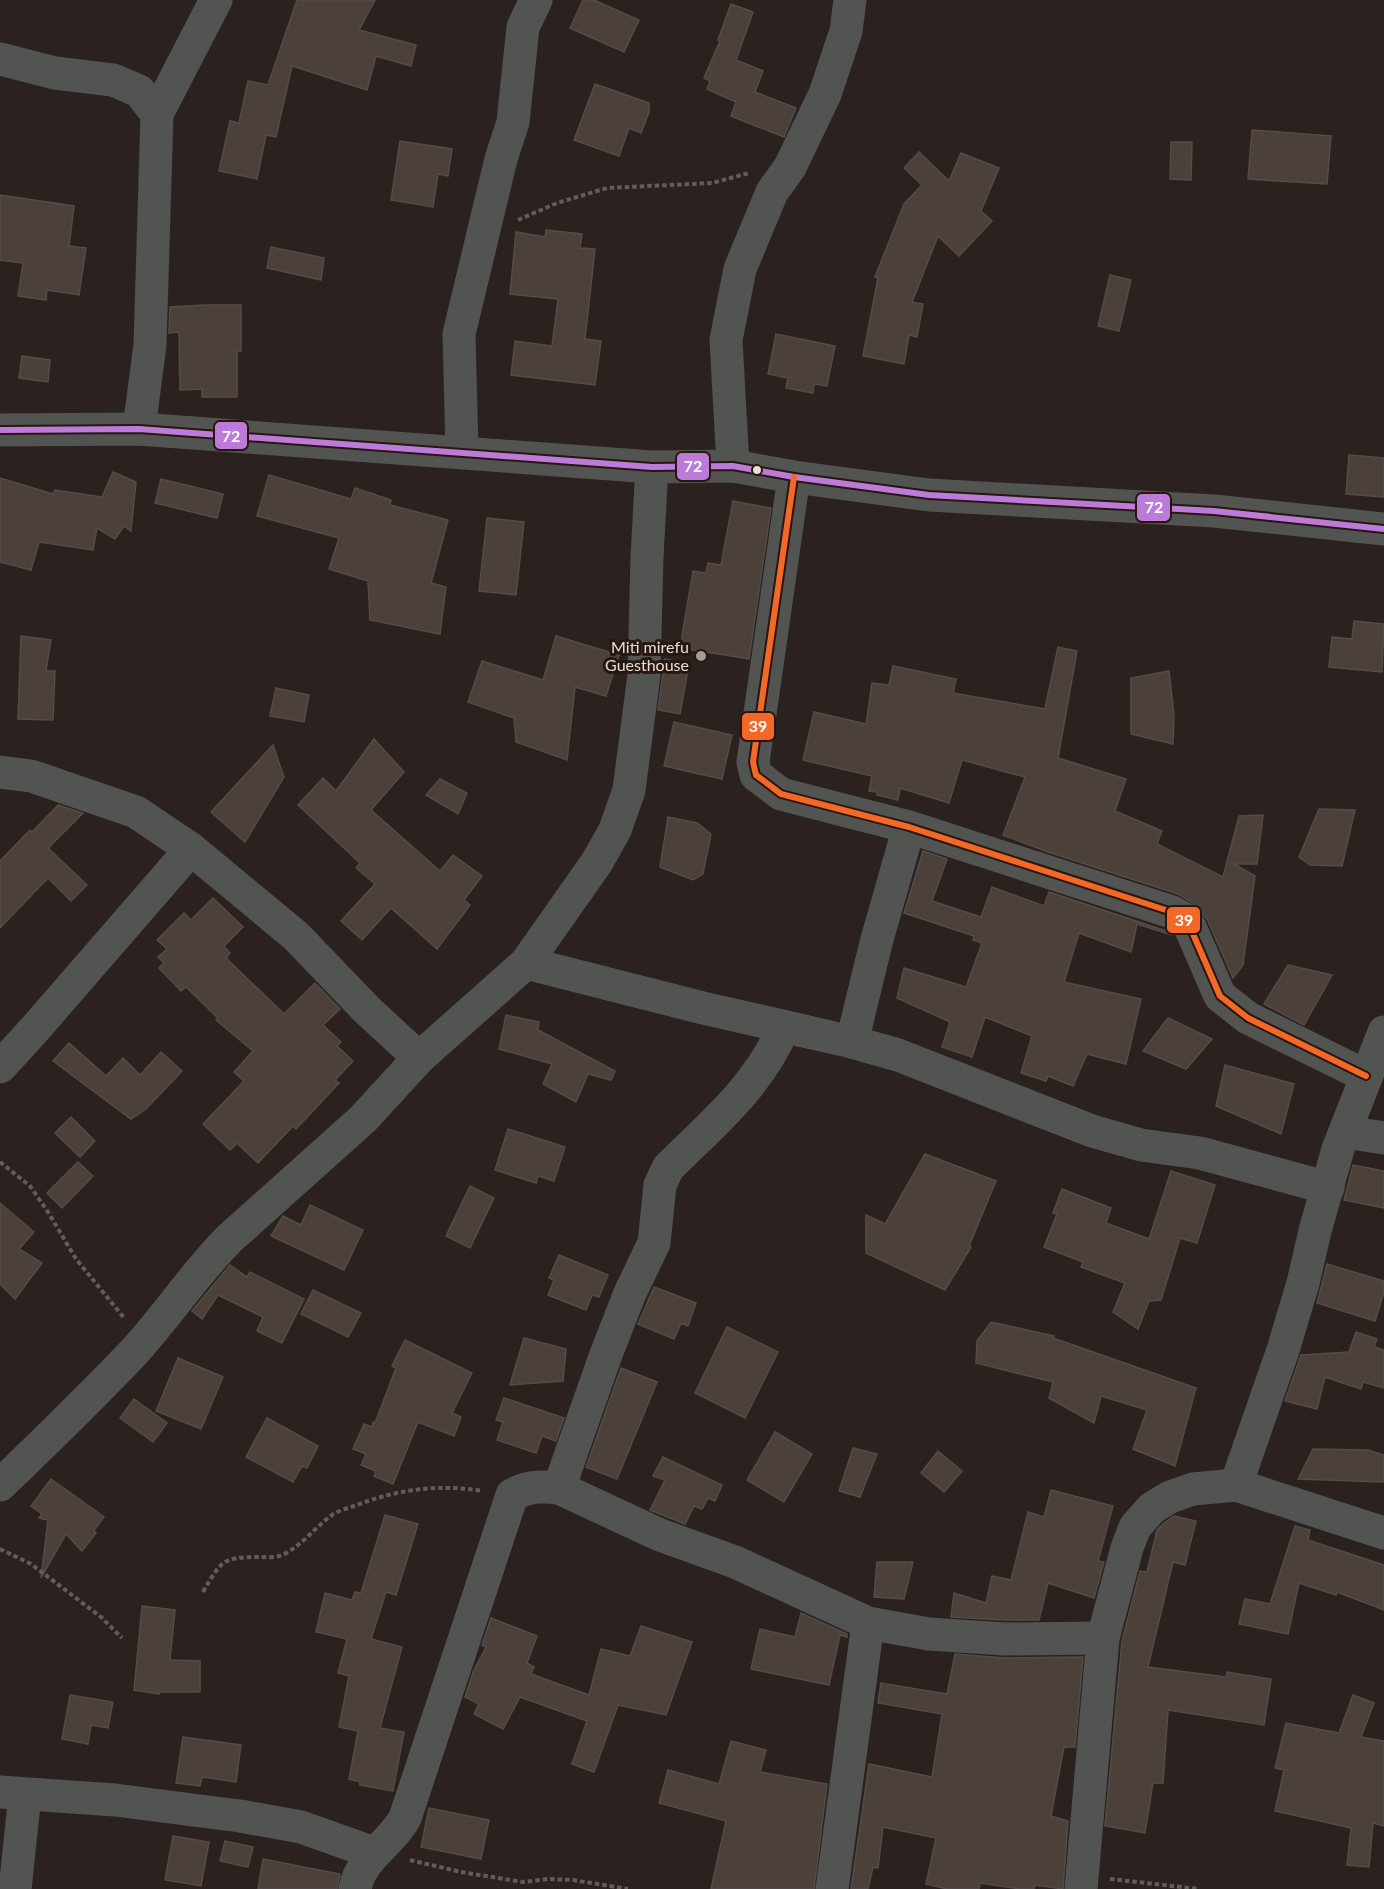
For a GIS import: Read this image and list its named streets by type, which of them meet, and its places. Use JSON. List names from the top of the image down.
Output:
{
  "places": ["Miti mirefu Guesthouse"],
  "lines": ["transit line 72", "transit line 39"]
}
